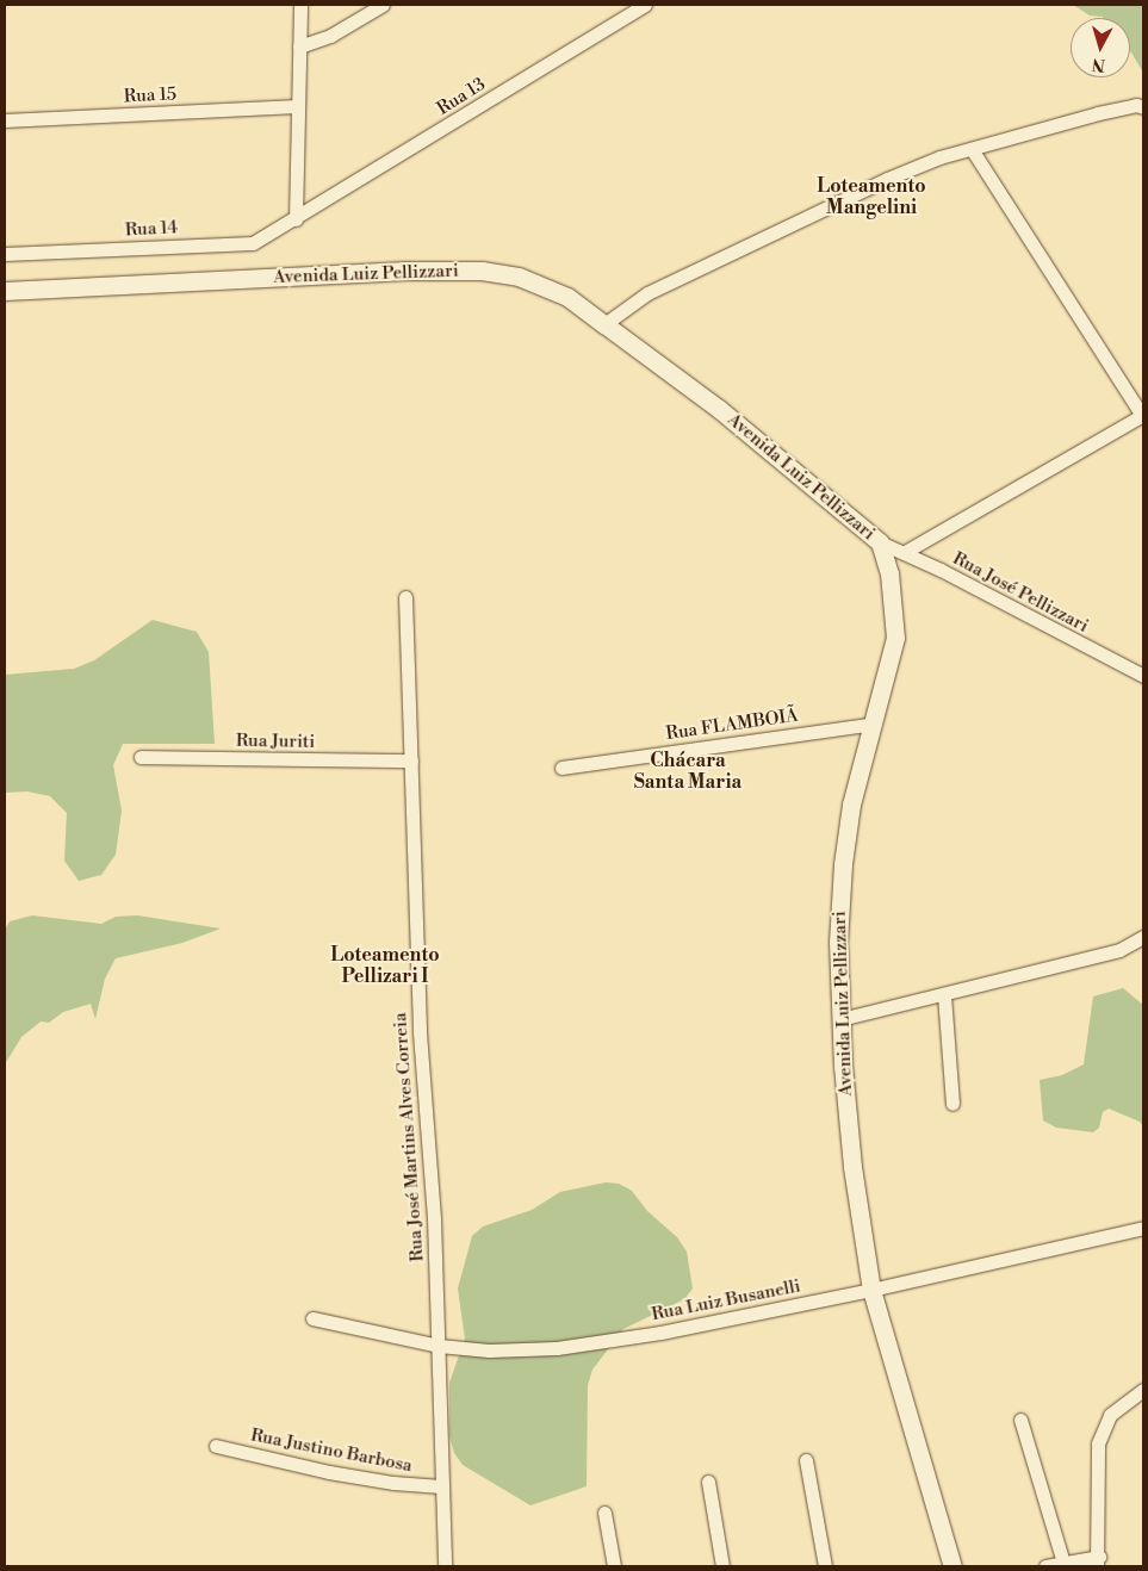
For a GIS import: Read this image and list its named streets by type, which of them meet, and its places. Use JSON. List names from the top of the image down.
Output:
{
  "streets": {
    "main road": ["Avenida Luiz Pellizzari"],
    "street": [
      "Rua 15",
      "Rua 13",
      "Rua 14",
      "Rua José Pellizzari",
      "Rua FLAMBOIÃ",
      "Rua Juriti",
      "Rua José Martins Alves Correia",
      "Rua Luiz Busanelli",
      "Rua Justino Barbosa"
    ]
  },
  "crossings": [
    ["Rua 13", "Rua 14"],
    ["Avenida Luiz Pellizzari", "Rua José Pellizzari"],
    ["Avenida Luiz Pellizzari", "Rua FLAMBOIÃ"],
    ["Avenida Luiz Pellizzari", "Rua Luiz Busanelli"],
    ["Rua Juriti", "Rua José Martins Alves Correia"],
    ["Rua José Martins Alves Correia", "Rua Luiz Busanelli"],
    ["Rua José Martins Alves Correia", "Rua Justino Barbosa"]
  ],
  "districts": ["Loteamento Mangelini", "Chácara Santa Maria", "Loteamento Pellizari I"],
  "north": "bottom"
}
